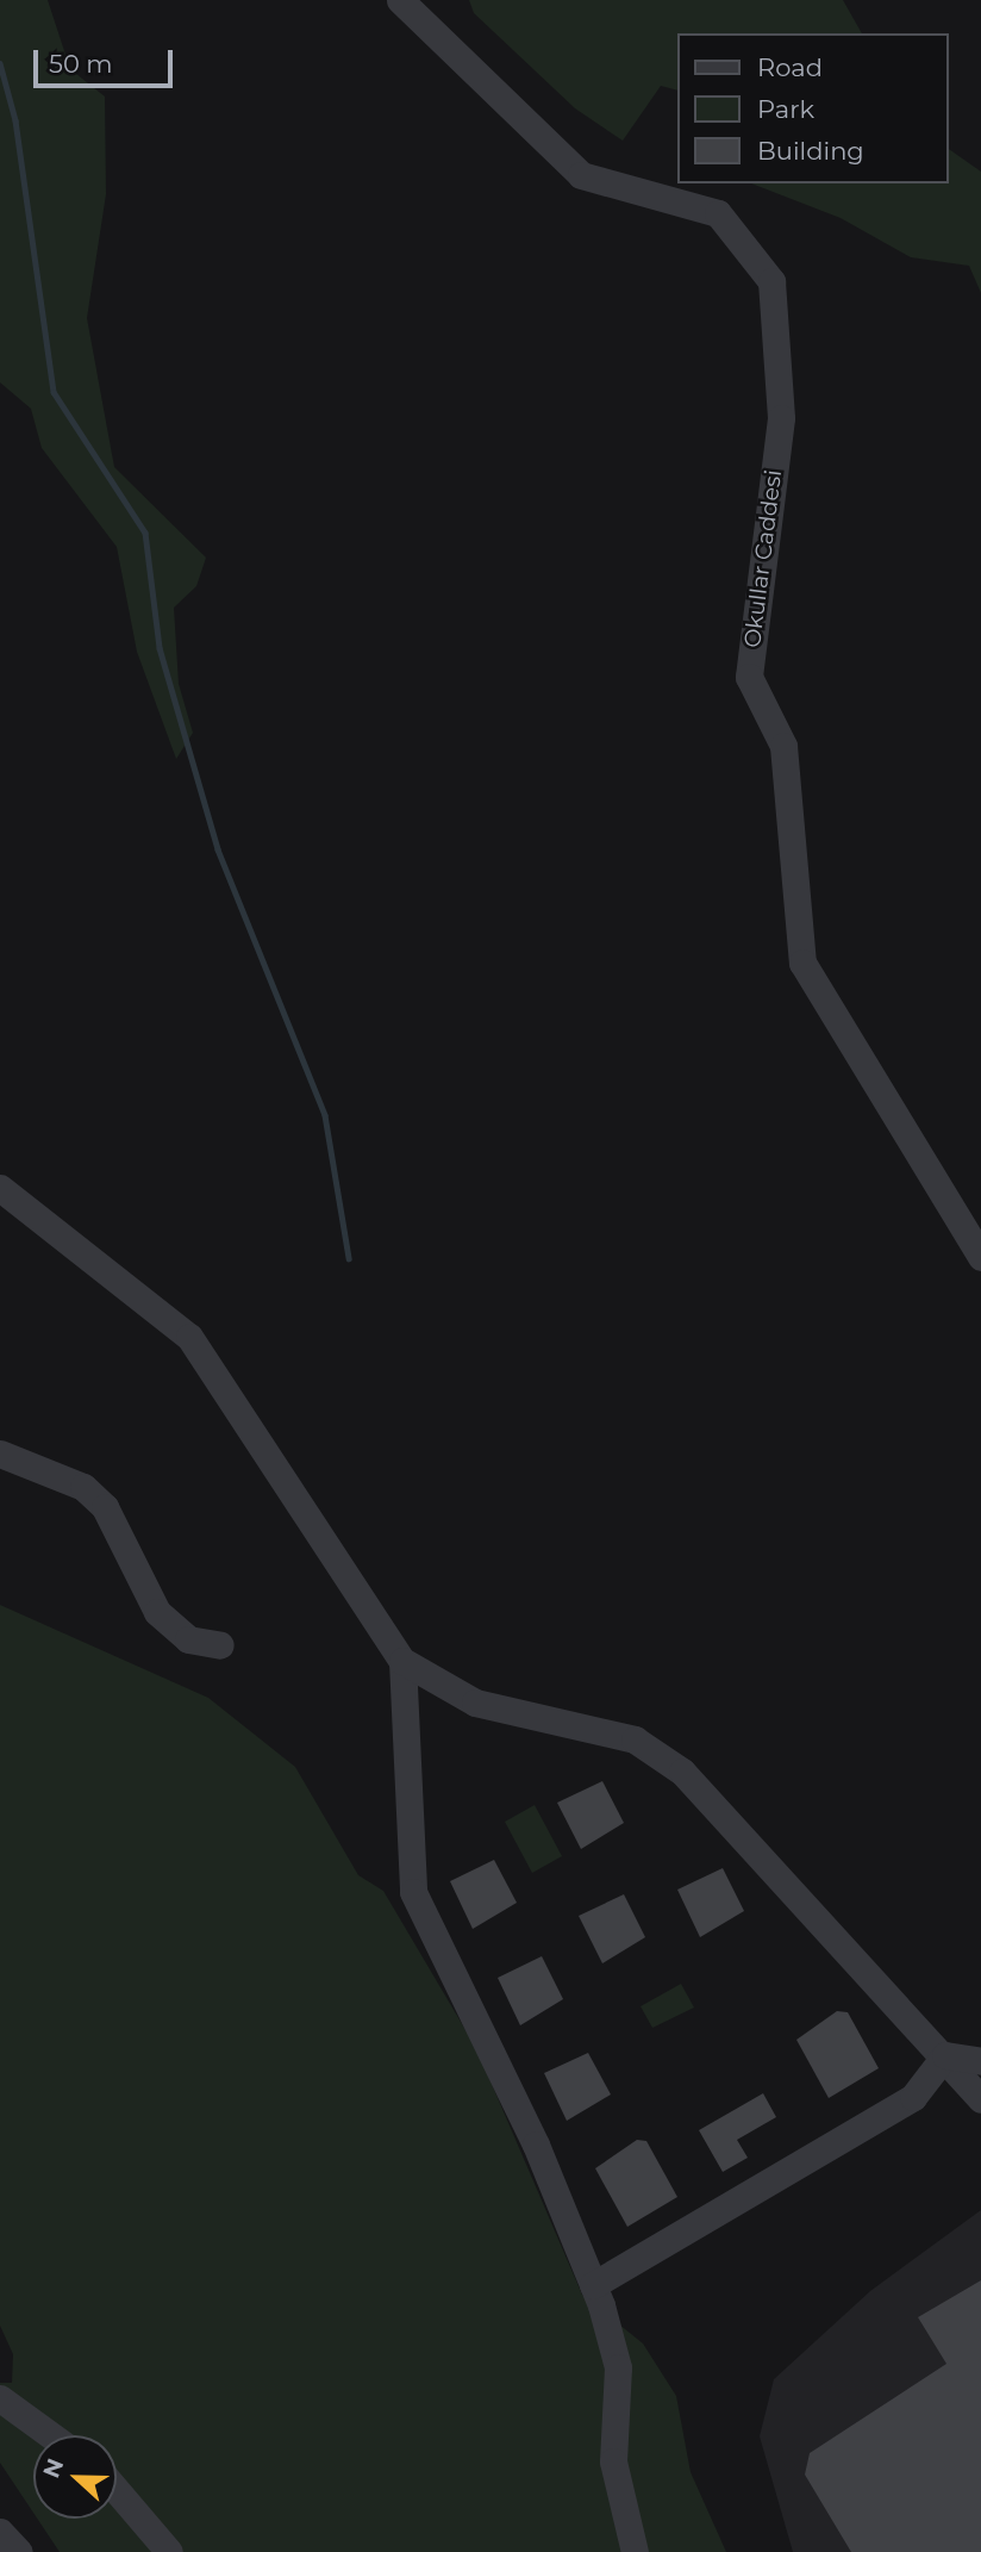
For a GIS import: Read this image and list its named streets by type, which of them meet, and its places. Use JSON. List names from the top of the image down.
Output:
{
  "streets": {
    "street": ["Okullar Caddesi"]
  },
  "legend": ["Road", "Park", "Building"],
  "scale_bar": "50 m",
  "north": "left"
}
